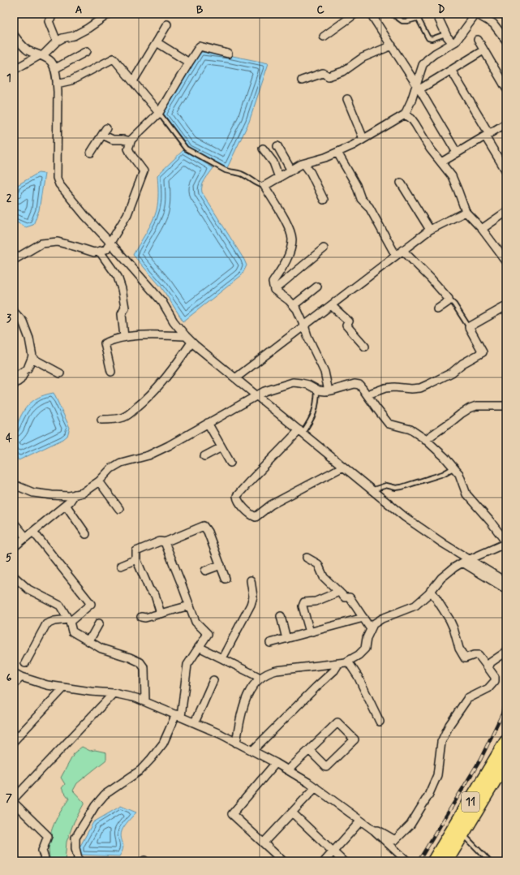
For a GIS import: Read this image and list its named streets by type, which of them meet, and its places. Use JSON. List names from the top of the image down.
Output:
{
  "streets": {
    "highway": ["11"]
  },
  "grid": {
    "columns": [
      "A",
      "B",
      "C",
      "D"
    ],
    "rows": [
      "1",
      "2",
      "3",
      "4",
      "5",
      "6",
      "7"
    ]
  }
}
